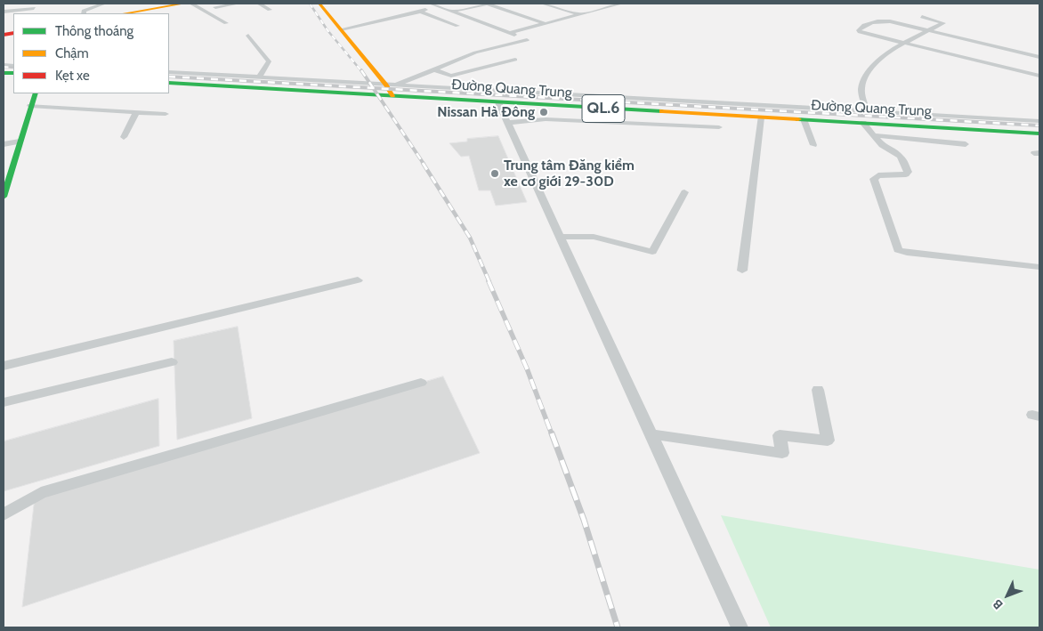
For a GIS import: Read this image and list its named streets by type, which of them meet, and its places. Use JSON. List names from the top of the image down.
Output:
{
  "streets": {
    "main road": ["Đường Quang Trung", "QL.6"]
  },
  "places": ["Nissan Hà Đông", "Trung tâm Đăng kiểm xe cơ giới 29-30D"],
  "legend": ["Thông thoáng", "Chậm", "Kẹt xe"],
  "north": "bottom left"
}
